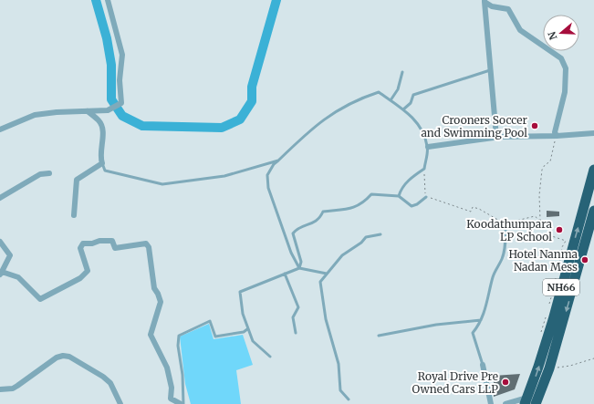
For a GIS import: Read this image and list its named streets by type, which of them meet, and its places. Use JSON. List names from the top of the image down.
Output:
{
  "streets": {
    "highway": ["NH66"]
  },
  "places": [
    "Crooners Soccer and Swimming Pool",
    "Koodathumpara LP School",
    "Hotel Nanma Nadan Mess",
    "Royal Drive Pre Owned Cars LLP"
  ],
  "north": "left"
}
